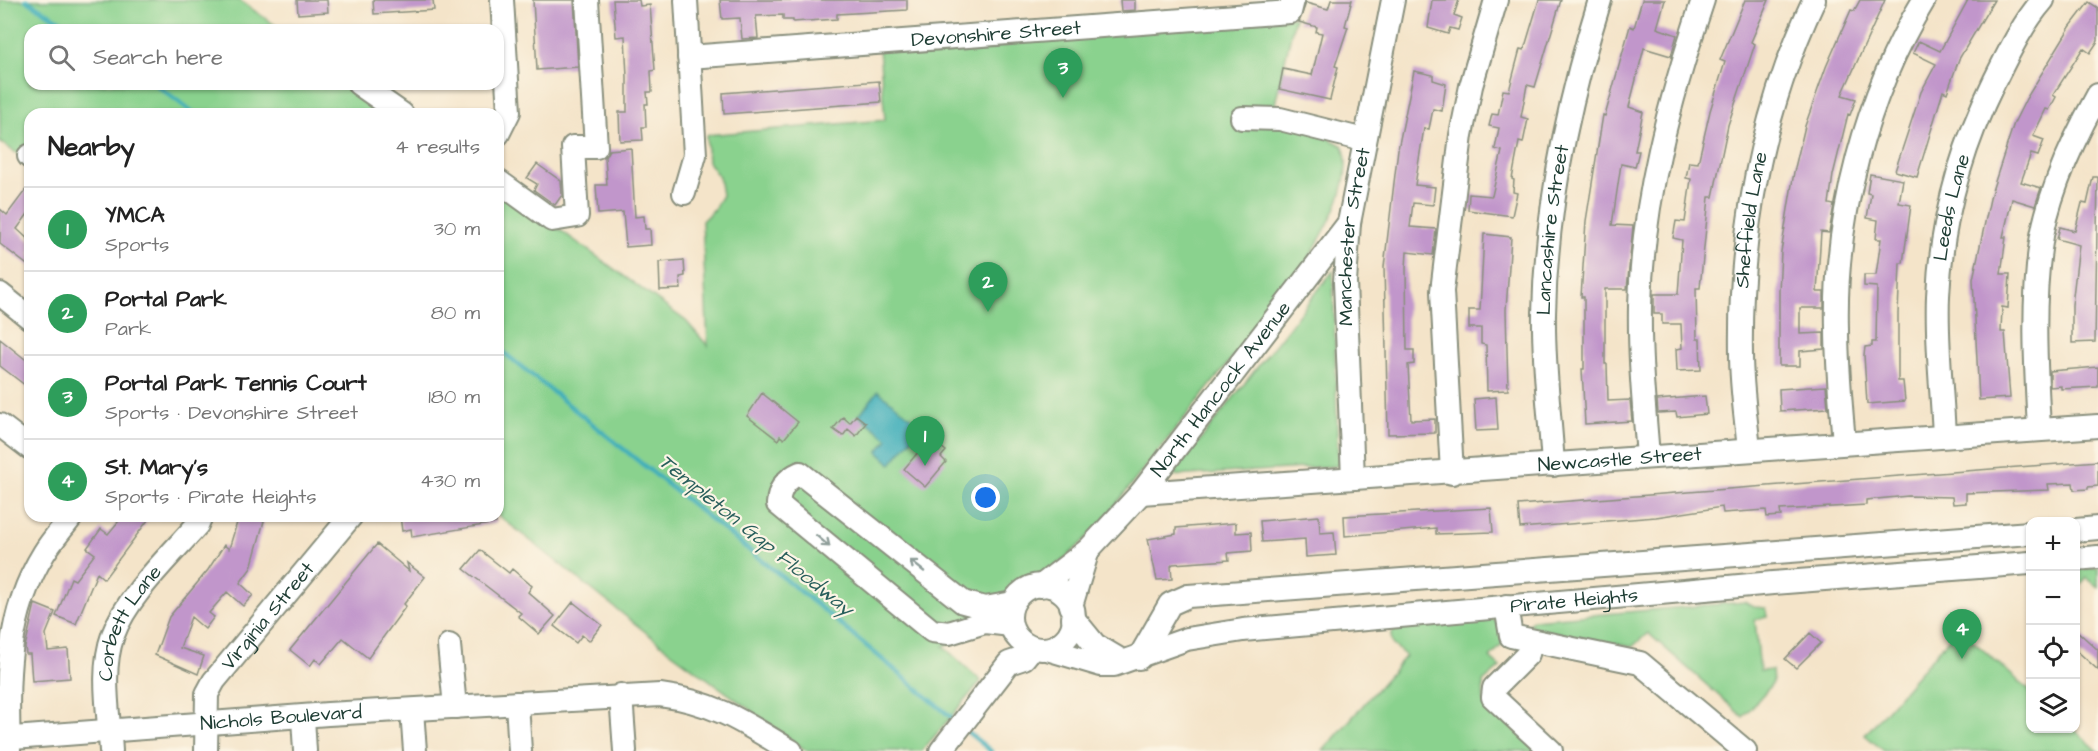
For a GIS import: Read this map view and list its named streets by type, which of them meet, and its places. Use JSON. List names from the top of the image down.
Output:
{
  "streets": {
    "street": [
      "Devonshire Street",
      "Leeds Lane",
      "Sheffield Lane",
      "Lancashire Street",
      "Manchester Street",
      "North Hancock Avenue",
      "Newcastle Street",
      "Pirate Heights",
      "Virginia Street",
      "Corbett Lane",
      "Nichols Boulevard"
    ]
  },
  "crossings": [
    ["Leeds Lane", "Newcastle Street"],
    ["Sheffield Lane", "Newcastle Street"],
    ["Lancashire Street", "Newcastle Street"],
    ["Manchester Street", "North Hancock Avenue"],
    ["Manchester Street", "Newcastle Street"],
    ["North Hancock Avenue", "Newcastle Street"],
    ["North Hancock Avenue", "Pirate Heights"],
    ["Virginia Street", "Nichols Boulevard"],
    ["Corbett Lane", "Nichols Boulevard"]
  ],
  "water": ["Templeton Gap Floodway"],
  "page": {
    "search": "Search here",
    "pins": [
      "3",
      "2",
      "1",
      "4"
    ],
    "heading": ["Nearby", "4 results"],
    "list": [
      {
        "mark": "1",
        "name": "YMCA",
        "note": "Sports",
        "value": "30 m"
      },
      {
        "mark": "2",
        "name": "Portal Park",
        "note": "Park",
        "value": "80 m"
      },
      {
        "mark": "3",
        "name": "Portal Park Tennis Court",
        "note": "Sports · Devonshire Street",
        "value": "180 m"
      },
      {
        "mark": "4",
        "name": "St. Mary's",
        "note": "Sports · Pirate Heights",
        "value": "430 m"
      }
    ],
    "map_buttons": ["+", "−"]
  }
}
